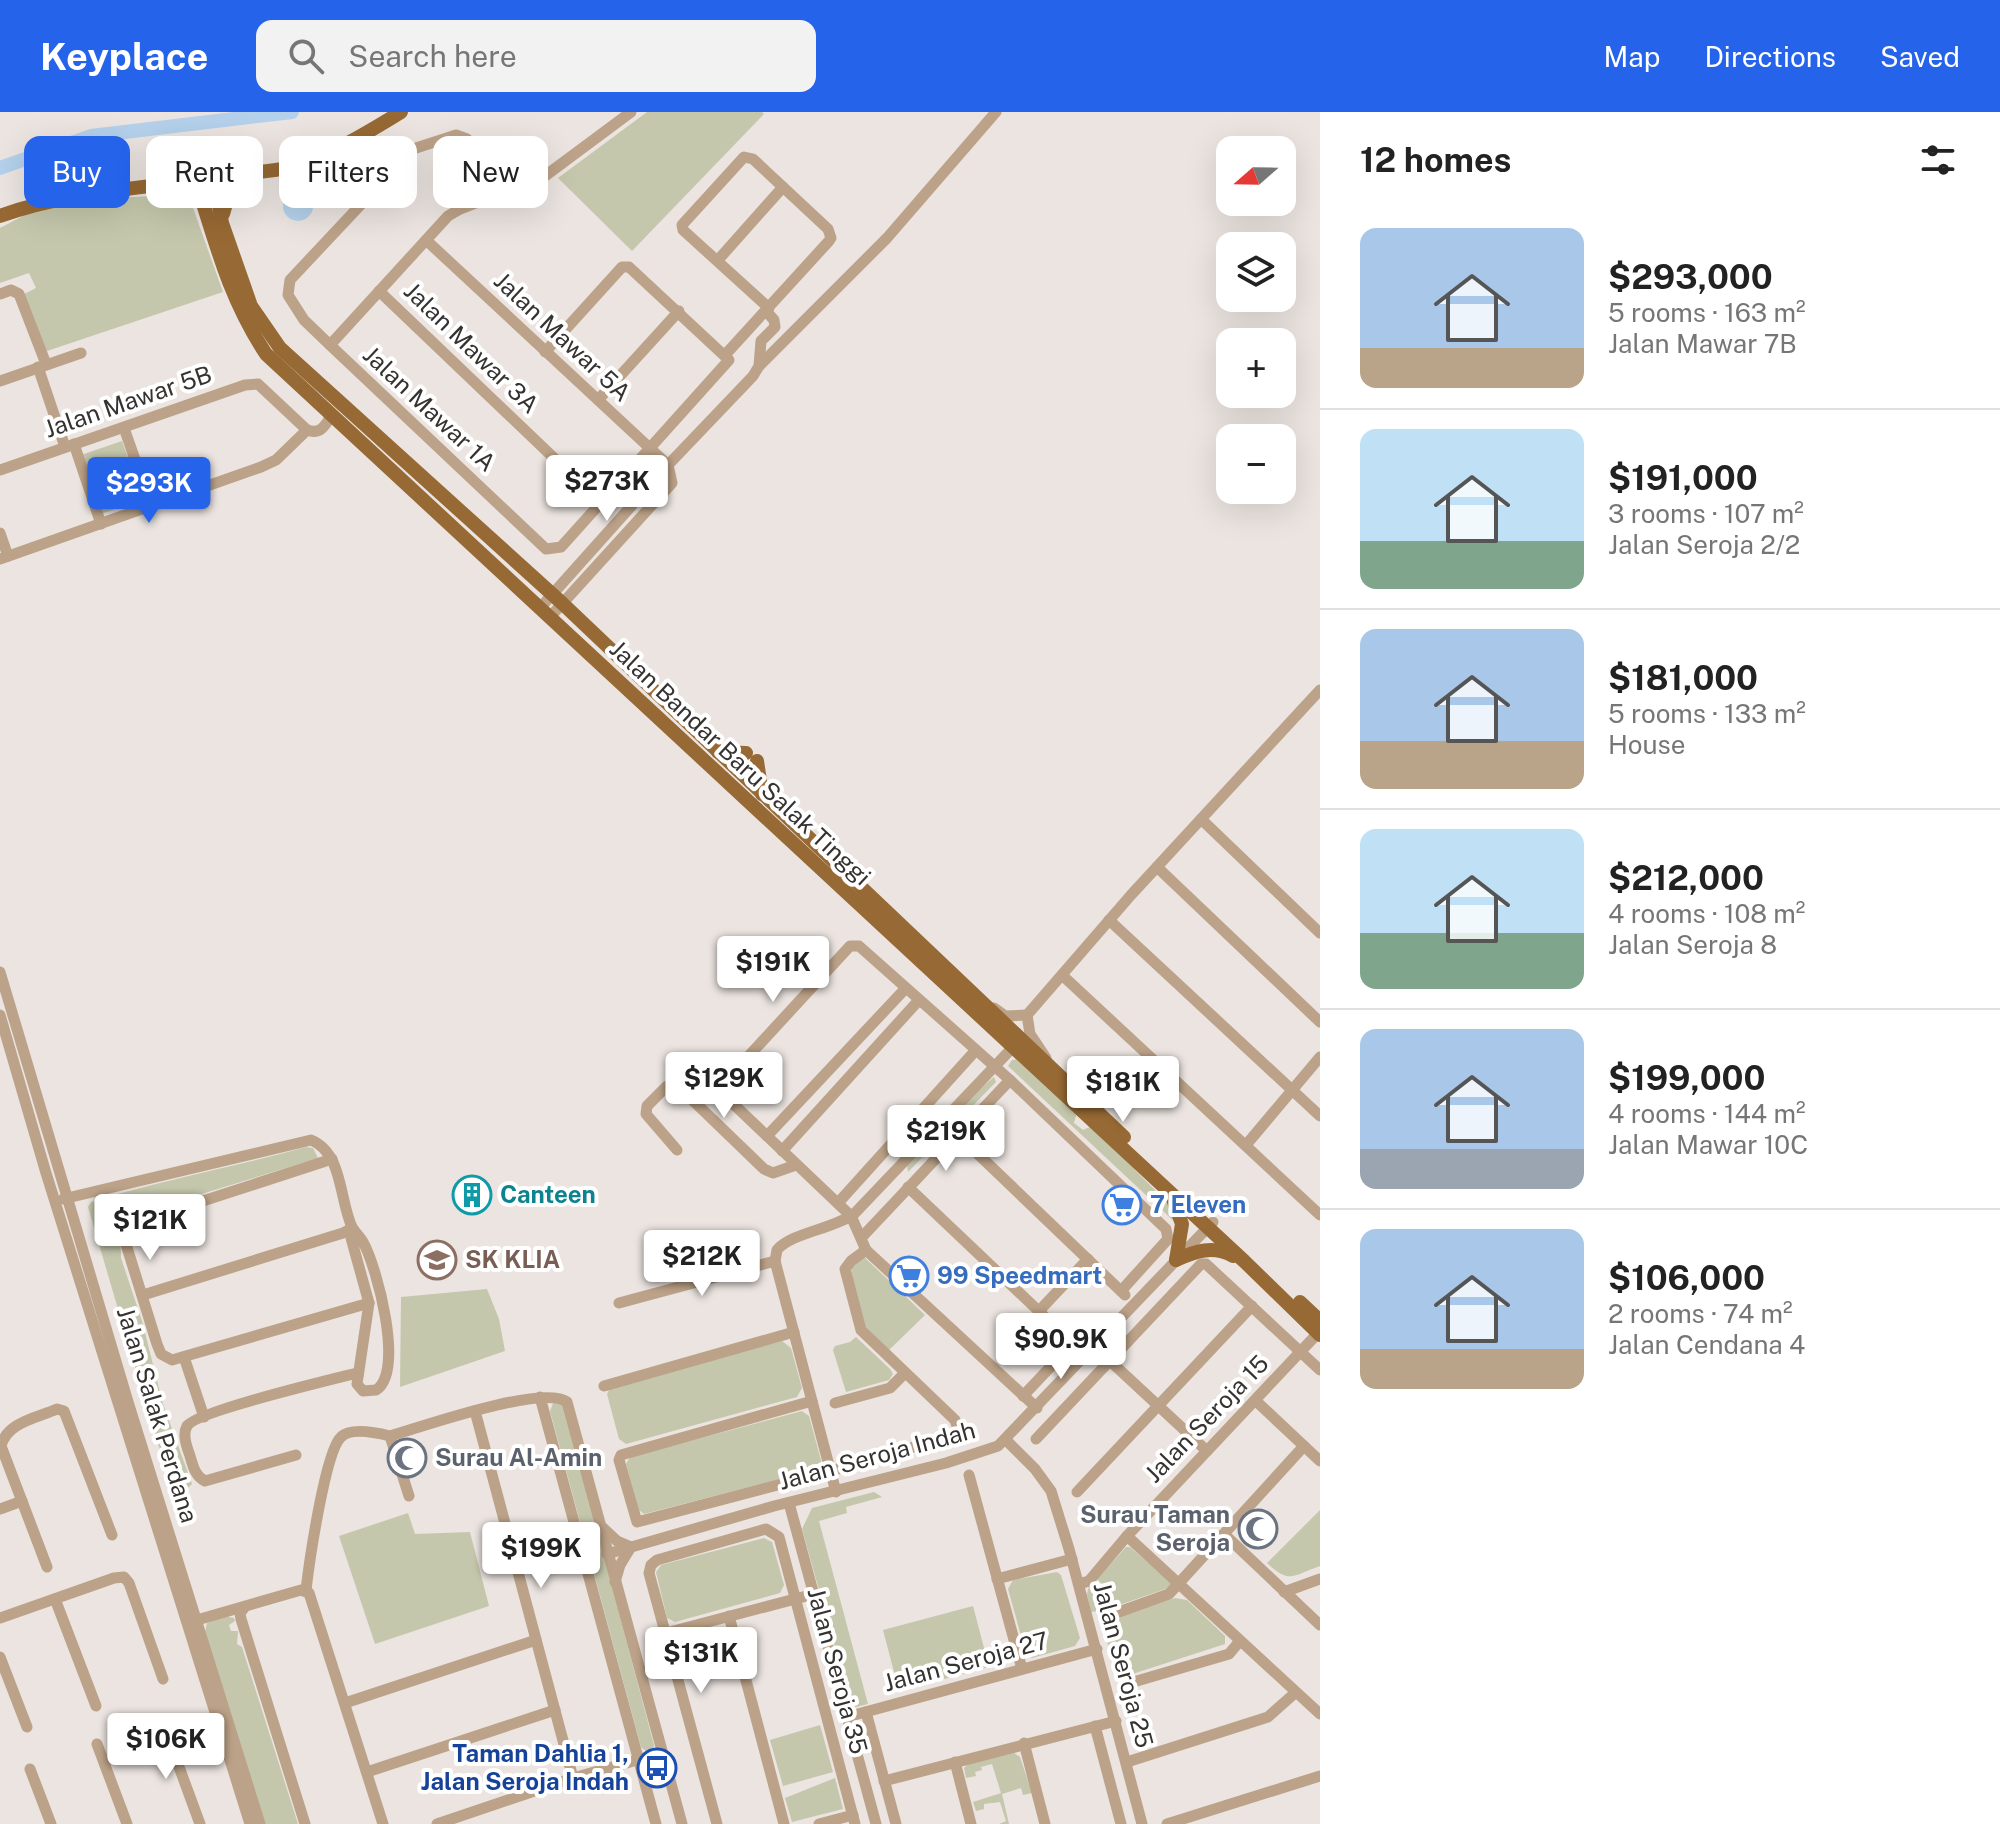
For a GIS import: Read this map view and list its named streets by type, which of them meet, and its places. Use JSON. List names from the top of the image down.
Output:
{
  "streets": {
    "main road": ["Jalan Bandar Baru Salak Tinggi"],
    "street": [
      "Jalan Mawar 5A",
      "Jalan Mawar 3A",
      "Jalan Mawar 5B",
      "Jalan Mawar 1A",
      "Jalan Salak Perdana",
      "Jalan Seroja 15",
      "Jalan Seroja Indah",
      "Jalan Seroja 27",
      "Jalan Seroja 25",
      "Jalan Seroja 35"
    ]
  },
  "crossings": [
    ["Jalan Mawar 3A", "Jalan Mawar 1A"],
    ["Jalan Bandar Baru Salak Tinggi", "Jalan Seroja 15"],
    ["Jalan Bandar Baru Salak Tinggi", "Jalan Seroja Indah"],
    ["Jalan Seroja 15", "Jalan Seroja 25"],
    ["Jalan Seroja Indah", "Jalan Seroja 25"],
    ["Jalan Seroja 27", "Jalan Seroja 25"]
  ],
  "places": {
    "building": ["Canteen"],
    "supermarket": ["7 Eleven", "99 Speedmart"],
    "school or university": ["SK KLIA"],
    "mosque": ["Surau Al-Amin", "Surau Taman Seroja"],
    "bus stop": ["Taman Dahlia 1, Jalan Seroja Indah"]
  },
  "north": "left",
  "page": {
    "header": "Keyplace",
    "search": "Search here",
    "nav": ["Map", "Directions", "Saved"],
    "heading": "12 homes",
    "map_buttons": ["+", "−"],
    "chip": [
      "Buy",
      "Rent",
      "Filters",
      "New"
    ],
    "list": [
      {
        "name": "$293,000",
        "note": "5 rooms · 163 m² · Jalan Mawar 7B"
      },
      {
        "name": "$191,000",
        "note": "3 rooms · 107 m² · Jalan Seroja 2/2"
      },
      {
        "name": "$181,000",
        "note": "5 rooms · 133 m² · House"
      },
      {
        "name": "$212,000",
        "note": "4 rooms · 108 m² · Jalan Seroja 8"
      },
      {
        "name": "$199,000",
        "note": "4 rooms · 144 m² · Jalan Mawar 10C"
      },
      {
        "name": "$106,000",
        "note": "2 rooms · 74 m² · Jalan Cendana 4"
      }
    ],
    "price": [
      "$273K",
      "$293K",
      "$191K",
      "$129K",
      "$181K",
      "$219K",
      "$121K",
      "$212K",
      "$90.9K",
      "$199K",
      "$131K",
      "$106K"
    ]
  }
}
